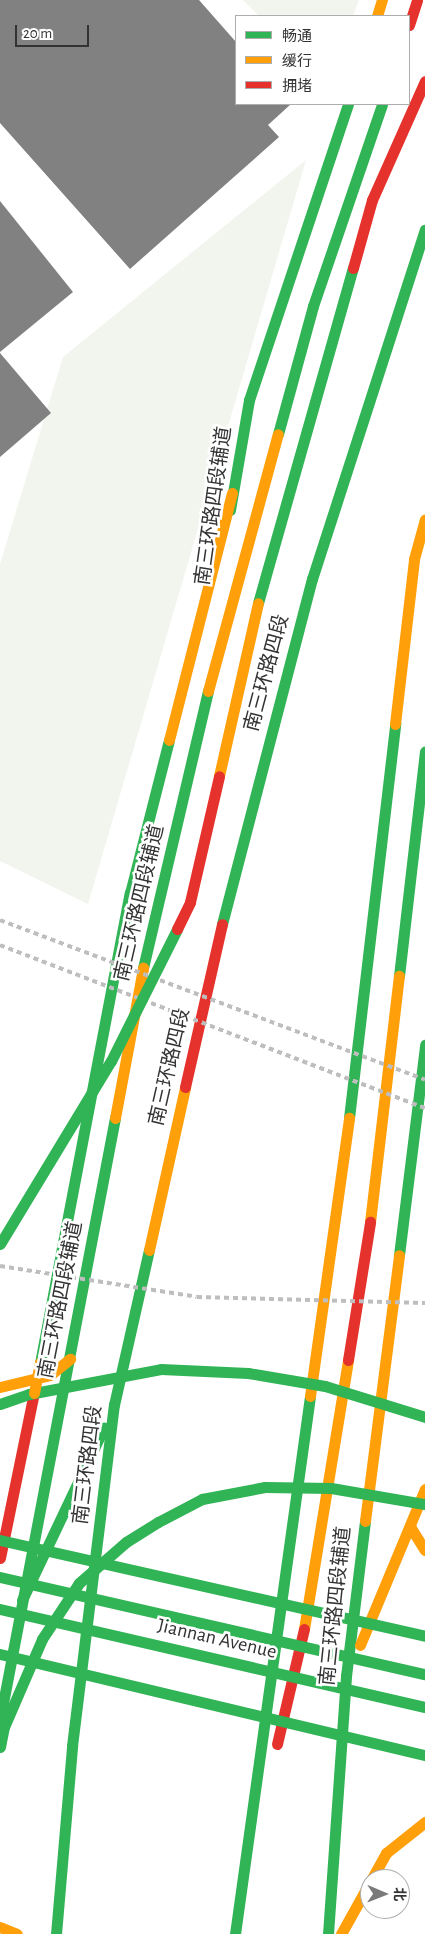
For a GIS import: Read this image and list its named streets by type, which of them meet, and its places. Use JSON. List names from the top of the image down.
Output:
{
  "streets": {
    "main road": ["南三环路四段辅道", "南三环路四段", "Jiannan Avenue"]
  },
  "legend": ["畅通", "缓行", "拥堵"],
  "scale_bar": "20 m",
  "north": "right"
}
